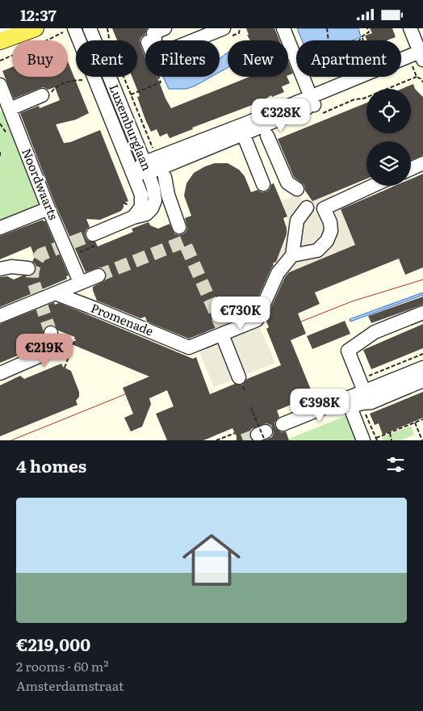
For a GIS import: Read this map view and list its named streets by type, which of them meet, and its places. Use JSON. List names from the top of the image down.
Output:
{
  "streets": {
    "street": ["Luxemburglaan", "Noordwaarts", "Promenade"]
  },
  "page": {
    "status": "12:37",
    "chip": [
      "Buy",
      "Rent",
      "Filters",
      "New",
      "Apartment"
    ],
    "price": [
      "€328K",
      "€730K",
      "€219K",
      "€398K"
    ],
    "heading": "4 homes",
    "list": [
      {
        "name": "€219,000",
        "note": "2 rooms · 60 m² · Amsterdamstraat"
      }
    ]
  }
}
